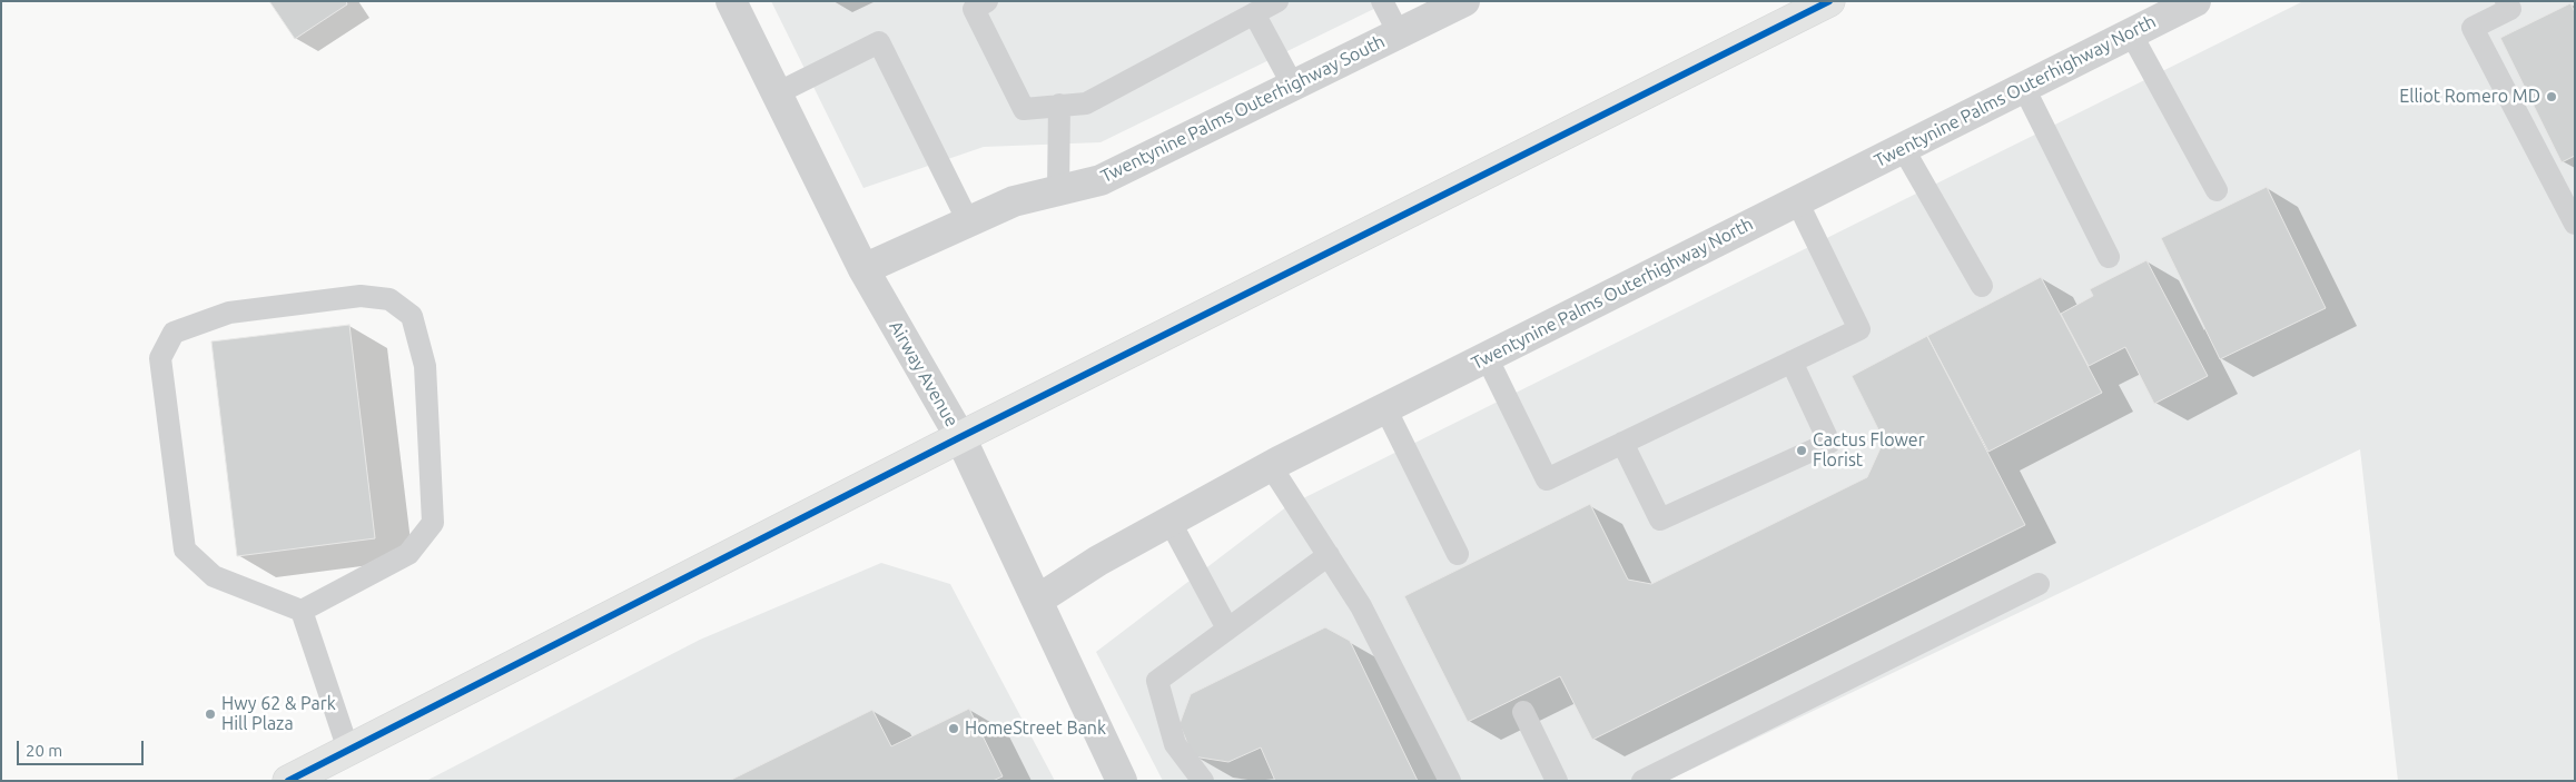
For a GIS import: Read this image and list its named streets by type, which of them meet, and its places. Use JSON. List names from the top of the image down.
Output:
{
  "streets": {
    "street": ["Twentynine Palms Outerhighway North", "Twentynine Palms Outerhighway South", "Airway Avenue"]
  },
  "crossings": [
    ["Twentynine Palms Outerhighway North", "Airway Avenue"],
    ["Twentynine Palms Outerhighway South", "Airway Avenue"]
  ],
  "places": [
    "Elliot Romero MD",
    "Cactus Flower Florist",
    "Hwy 62 & Park Hill Plaza",
    "HomeStreet Bank"
  ],
  "scale_bar": "20 m"
}
